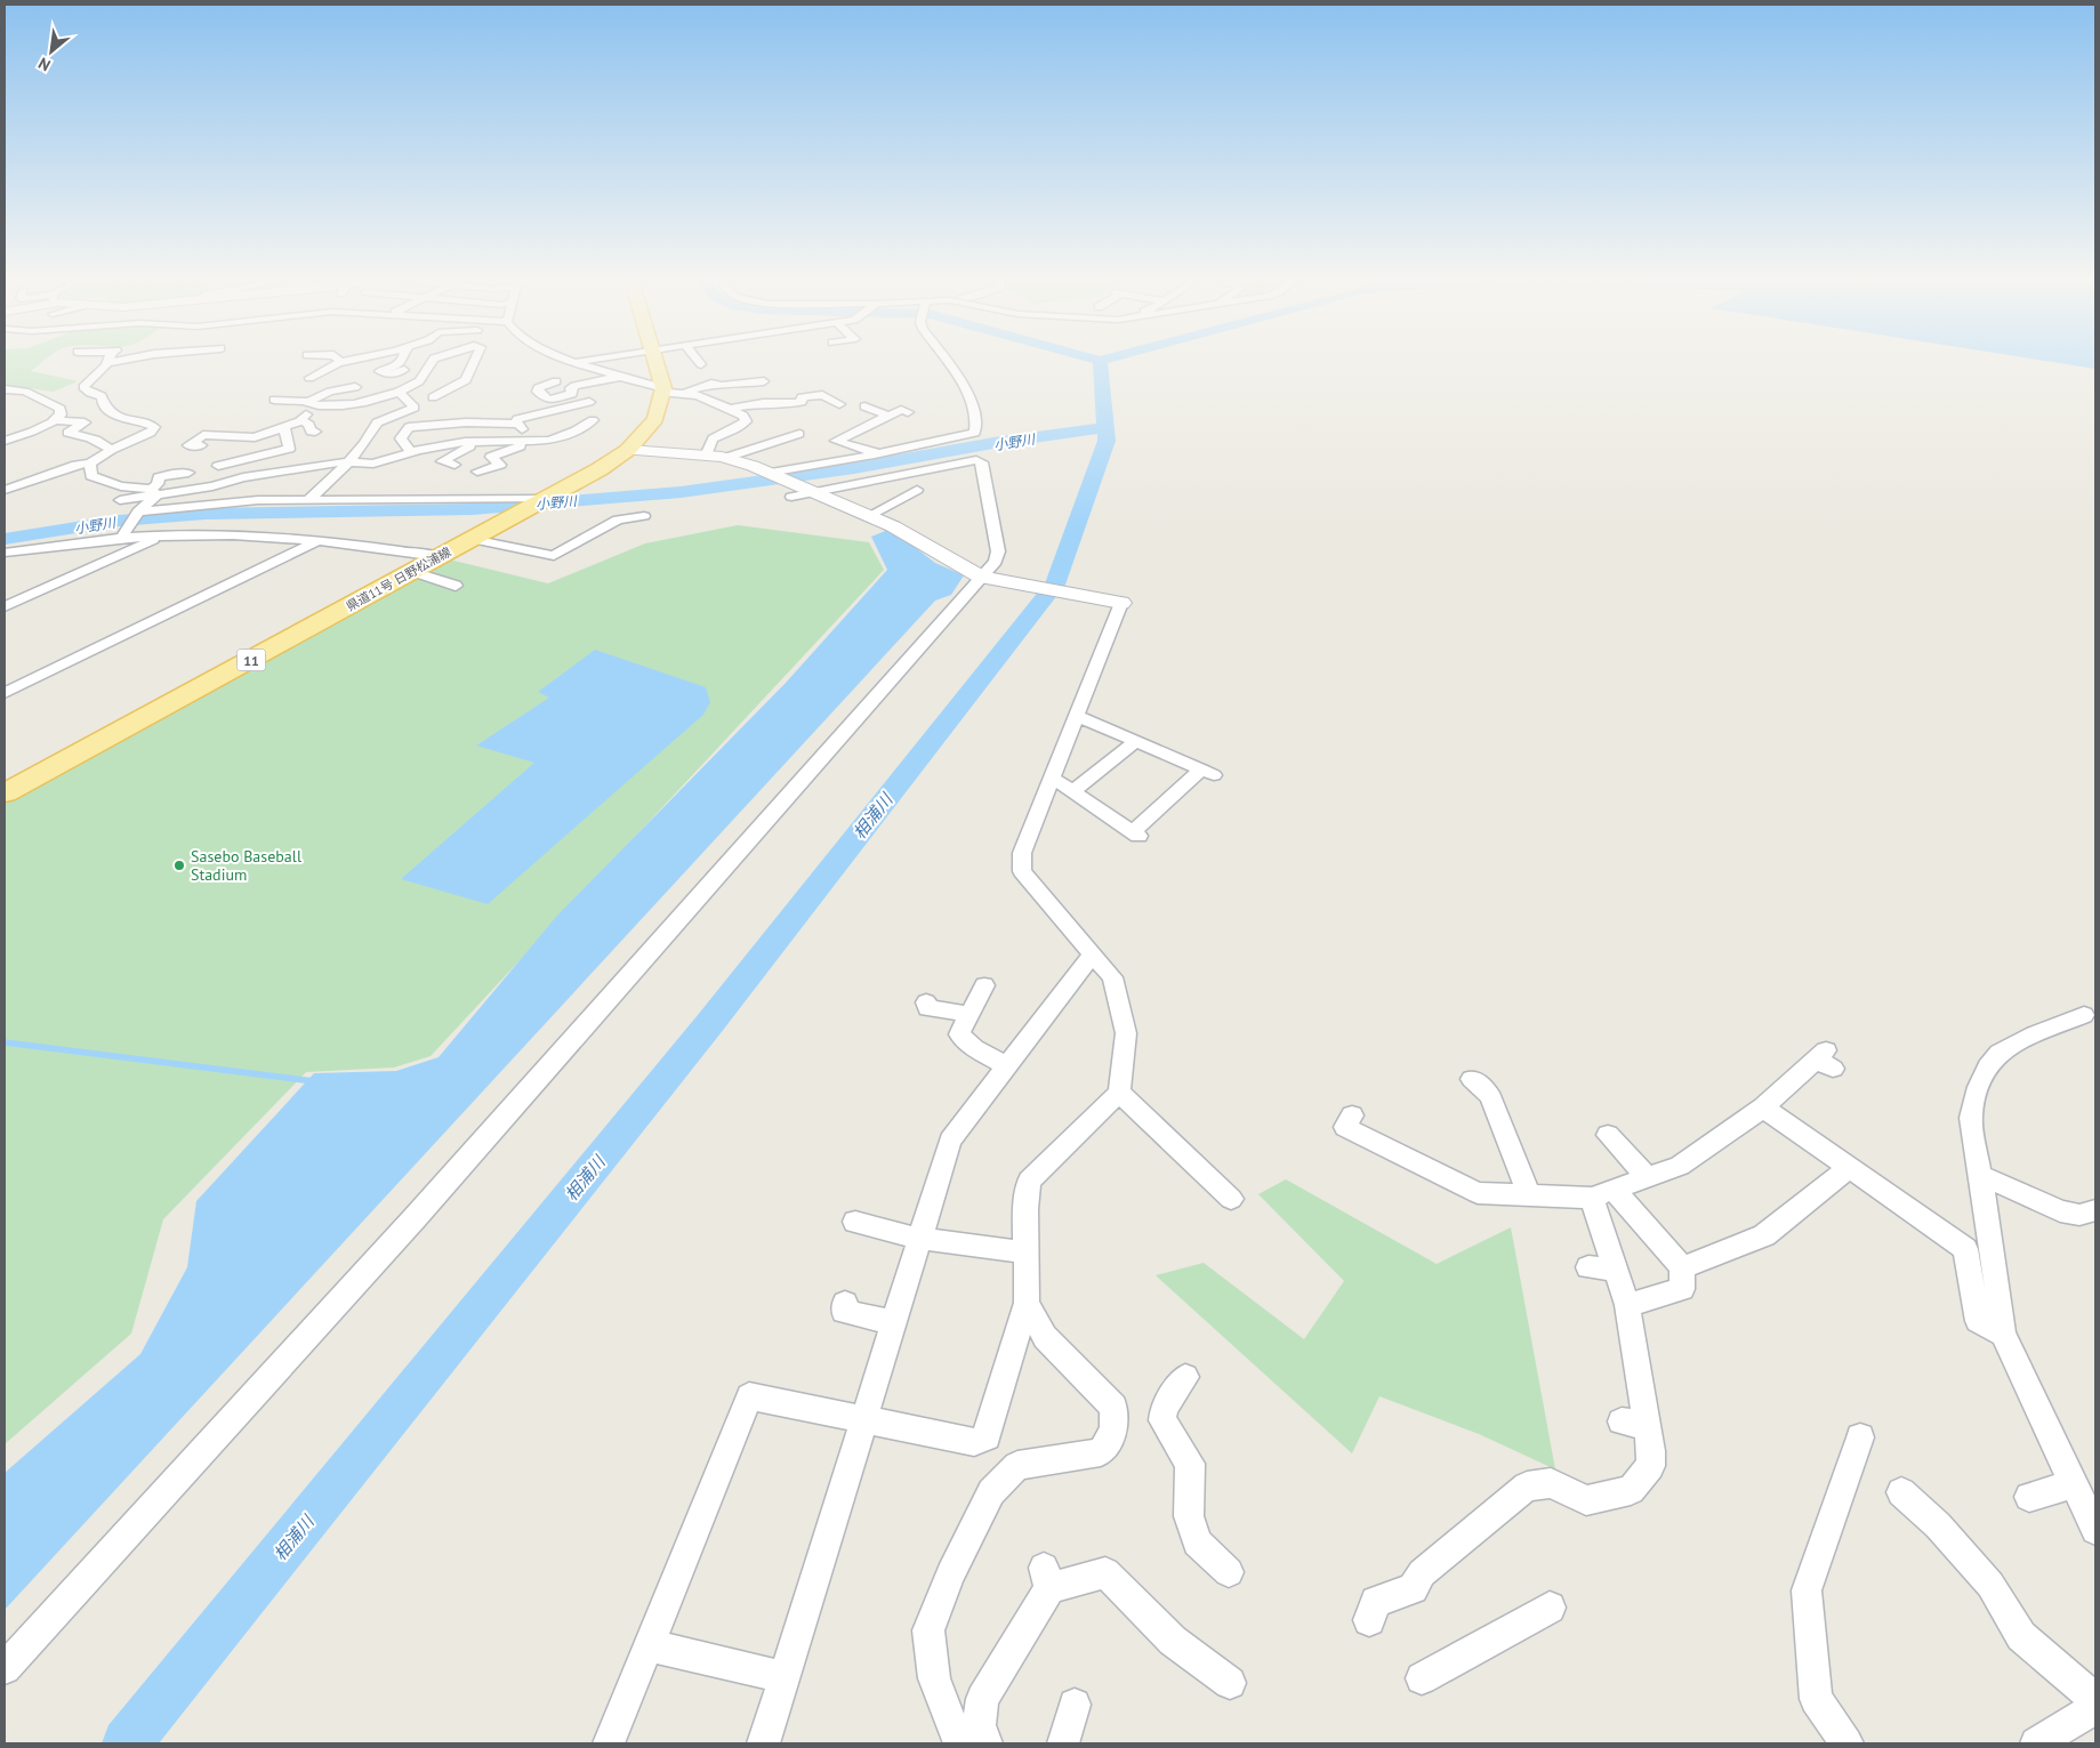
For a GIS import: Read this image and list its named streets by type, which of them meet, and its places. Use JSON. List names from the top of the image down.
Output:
{
  "streets": {
    "main road": ["県道11号 日野松浦線", "11"]
  },
  "water": ["小野川", "相浦川"],
  "places": ["Sasebo Baseball Stadium"],
  "north": "bottom left"
}
